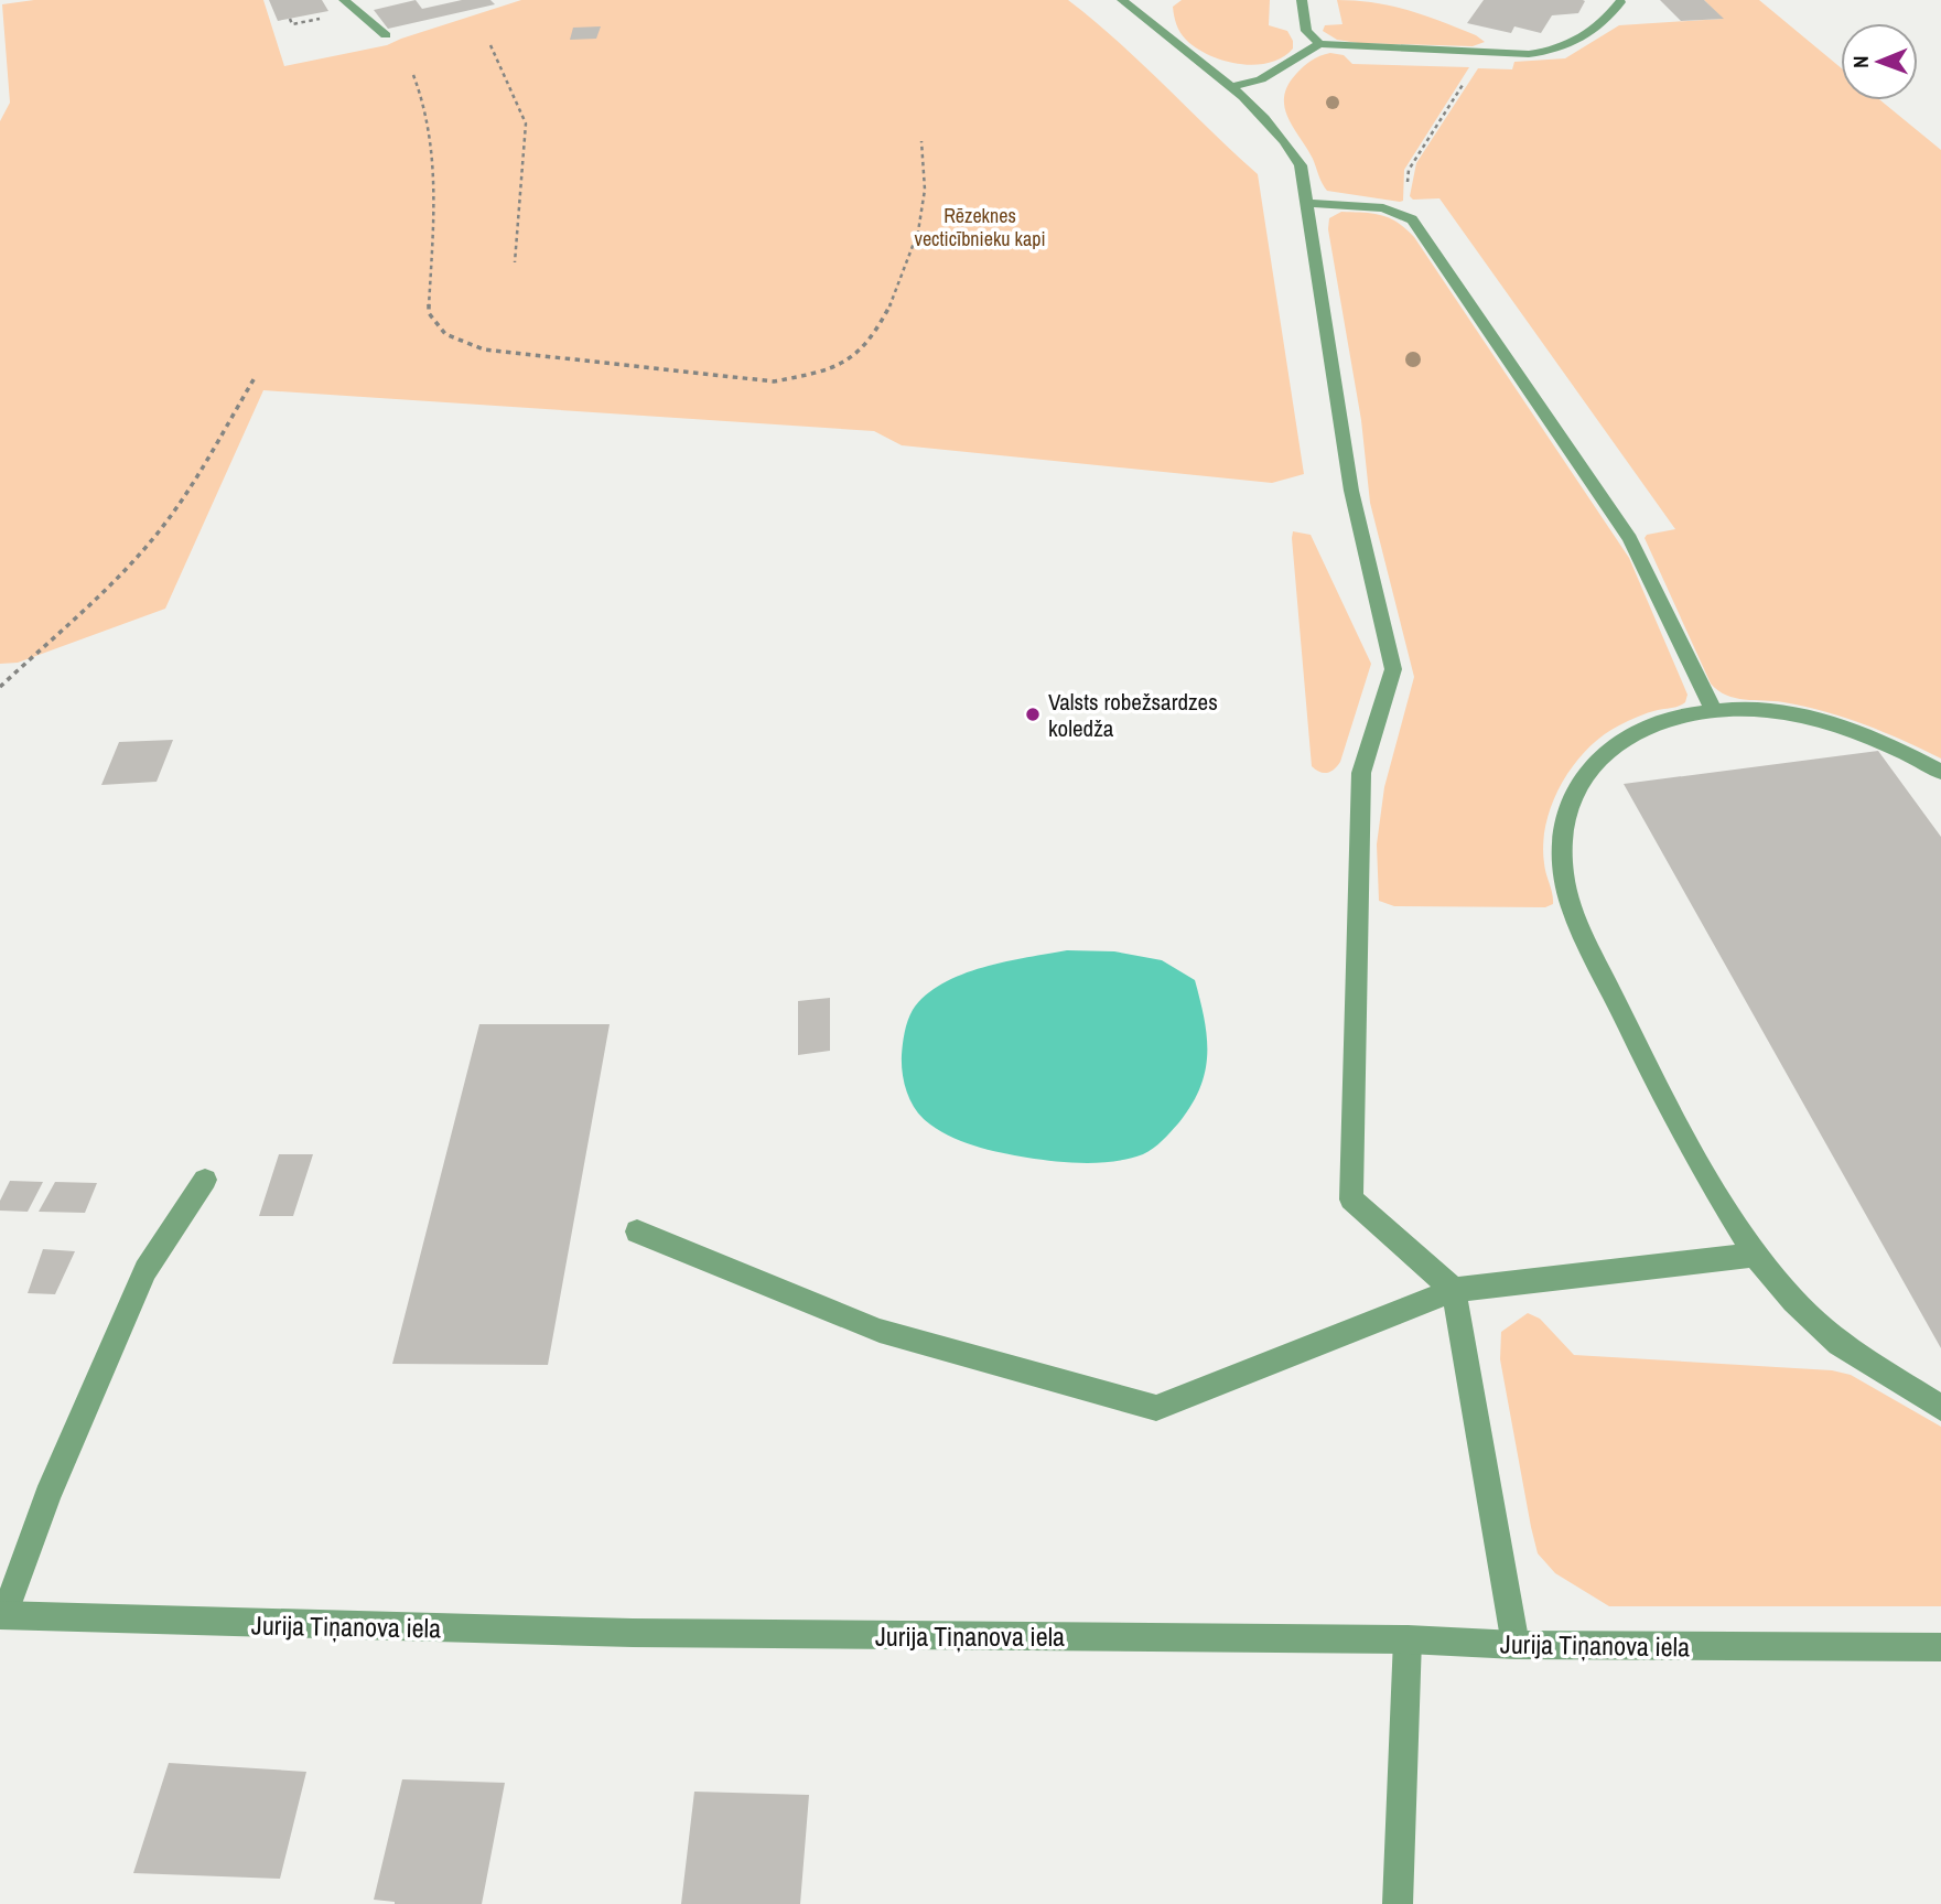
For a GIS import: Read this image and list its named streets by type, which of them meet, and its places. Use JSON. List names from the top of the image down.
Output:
{
  "streets": {
    "street": ["Jurija Tiņanova iela"]
  },
  "parks": ["Rēzeknes vecticībnieku kapi"],
  "places": ["Valsts robežsardzes koledža"],
  "north": "left"
}
